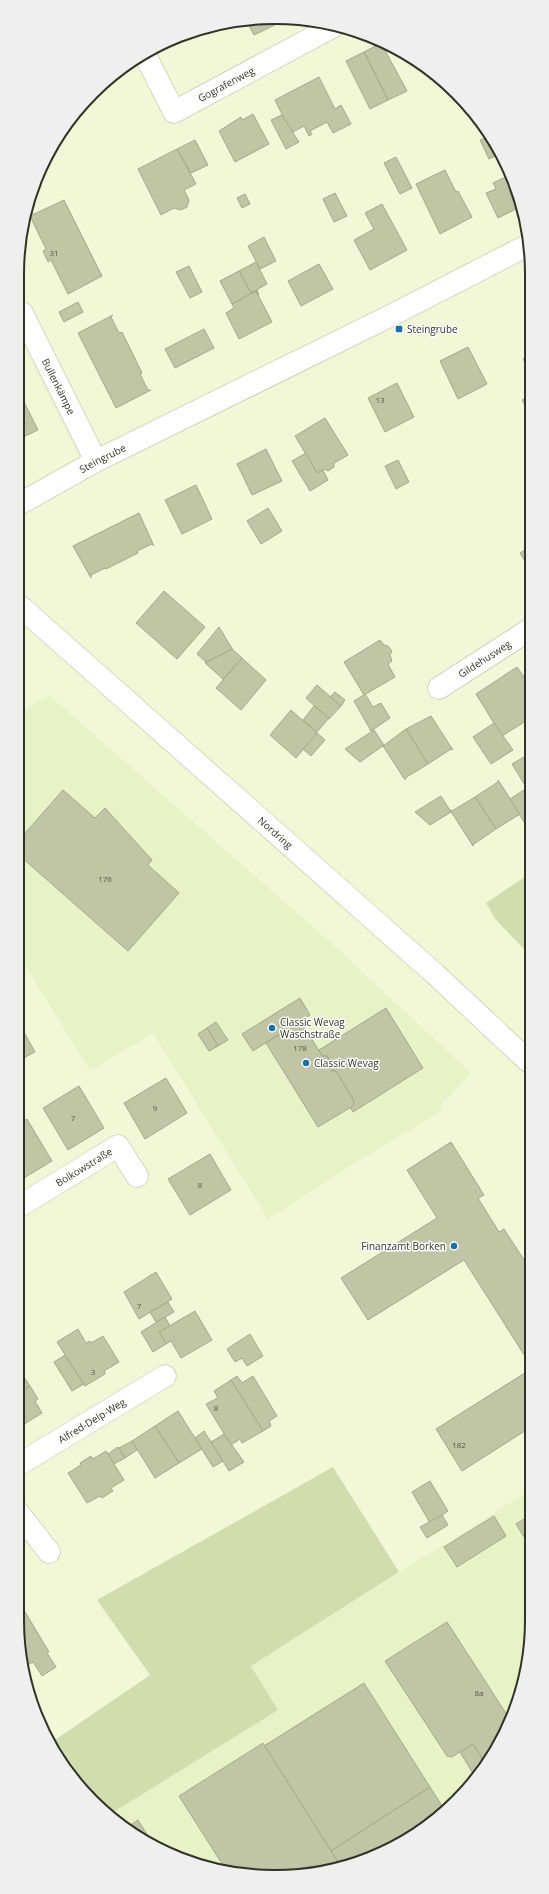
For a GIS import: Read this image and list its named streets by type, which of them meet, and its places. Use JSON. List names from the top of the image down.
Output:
{
  "streets": {
    "street": [
      "Gografenweg",
      "Bullenkämpe",
      "Steingrube",
      "Gildehusweg",
      "Nordring",
      "Bolkowstraße",
      "Alfred-Delp-Weg"
    ]
  },
  "crossings": [
    ["Bullenkämpe", "Steingrube"]
  ],
  "places": {
    "transit": ["Steingrube"],
    "other": ["Classic Wevag Waschstraße", "Classic Wevag", "Finanzamt Borken"]
  },
  "house_numbers": [
    "31",
    "13",
    "176",
    "178",
    "9",
    "7",
    "8",
    "7",
    "3",
    "8",
    "182",
    "8a"
  ]
}
